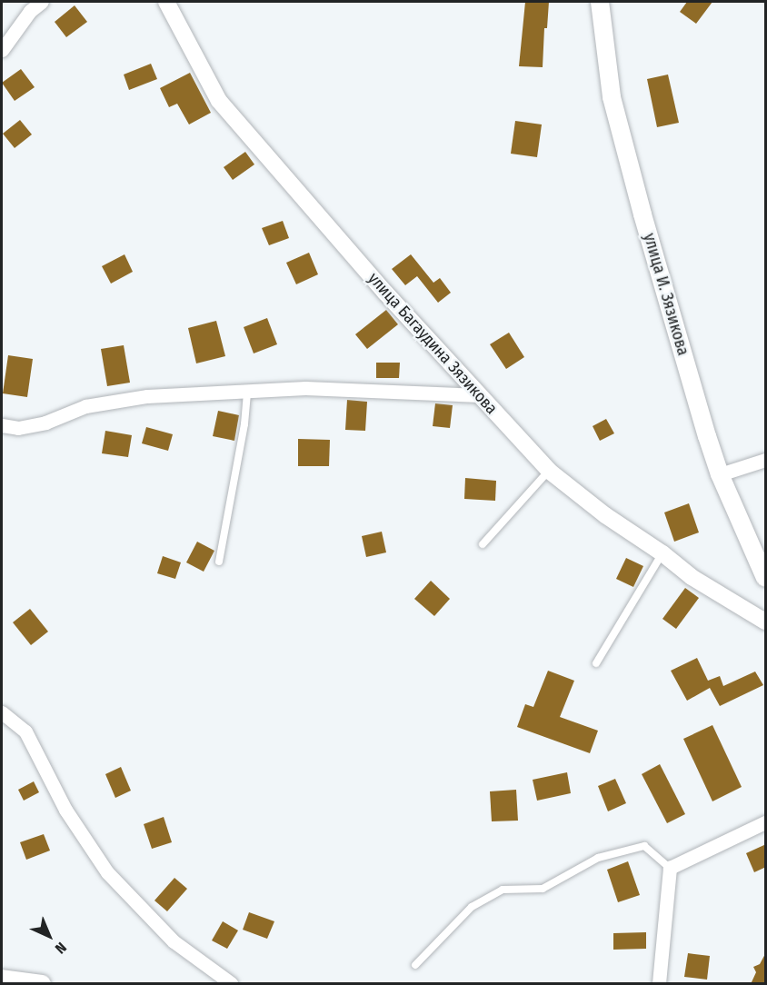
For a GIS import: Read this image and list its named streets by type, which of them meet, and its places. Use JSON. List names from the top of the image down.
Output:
{
  "streets": {
    "main road": ["улица И. Зязикова"],
    "street": ["улица Багаудина Зязикова"]
  },
  "north": "bottom right"
}
